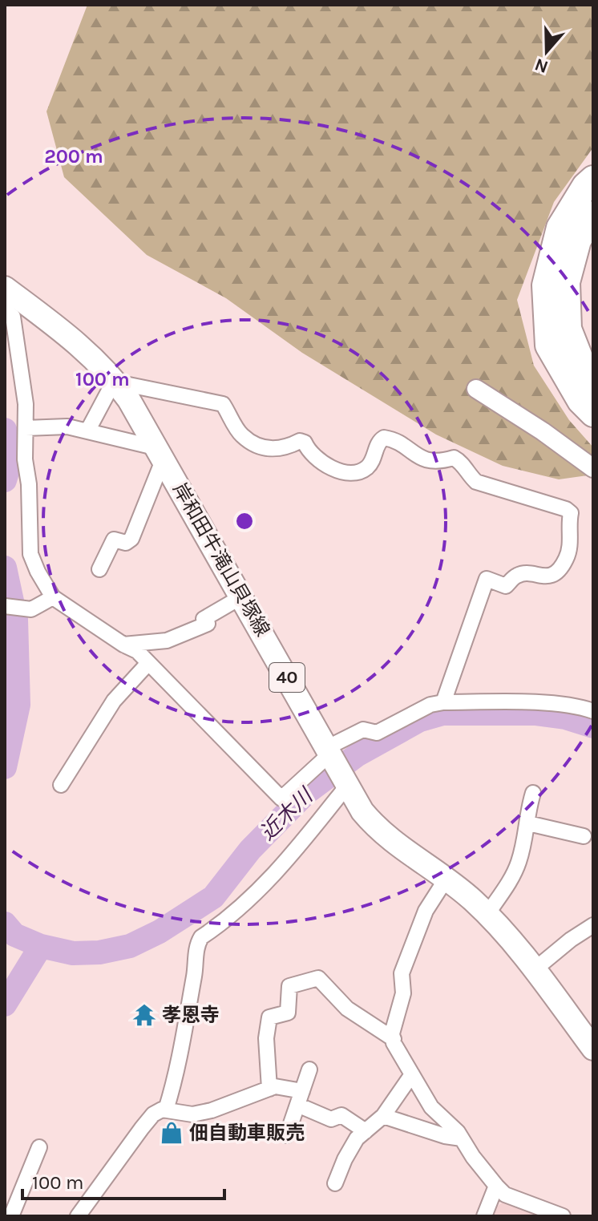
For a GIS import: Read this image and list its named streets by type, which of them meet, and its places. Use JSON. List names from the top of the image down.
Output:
{
  "streets": {
    "main road": ["岸和田牛滝山貝塚線", "40"]
  },
  "water": ["近木川"],
  "places": {
    "temple": ["孝恩寺"],
    "shop": ["佃自動車販売"]
  },
  "scale_bar": "100 m",
  "north": "bottom",
  "rings": ["200 m", "100 m"]
}
